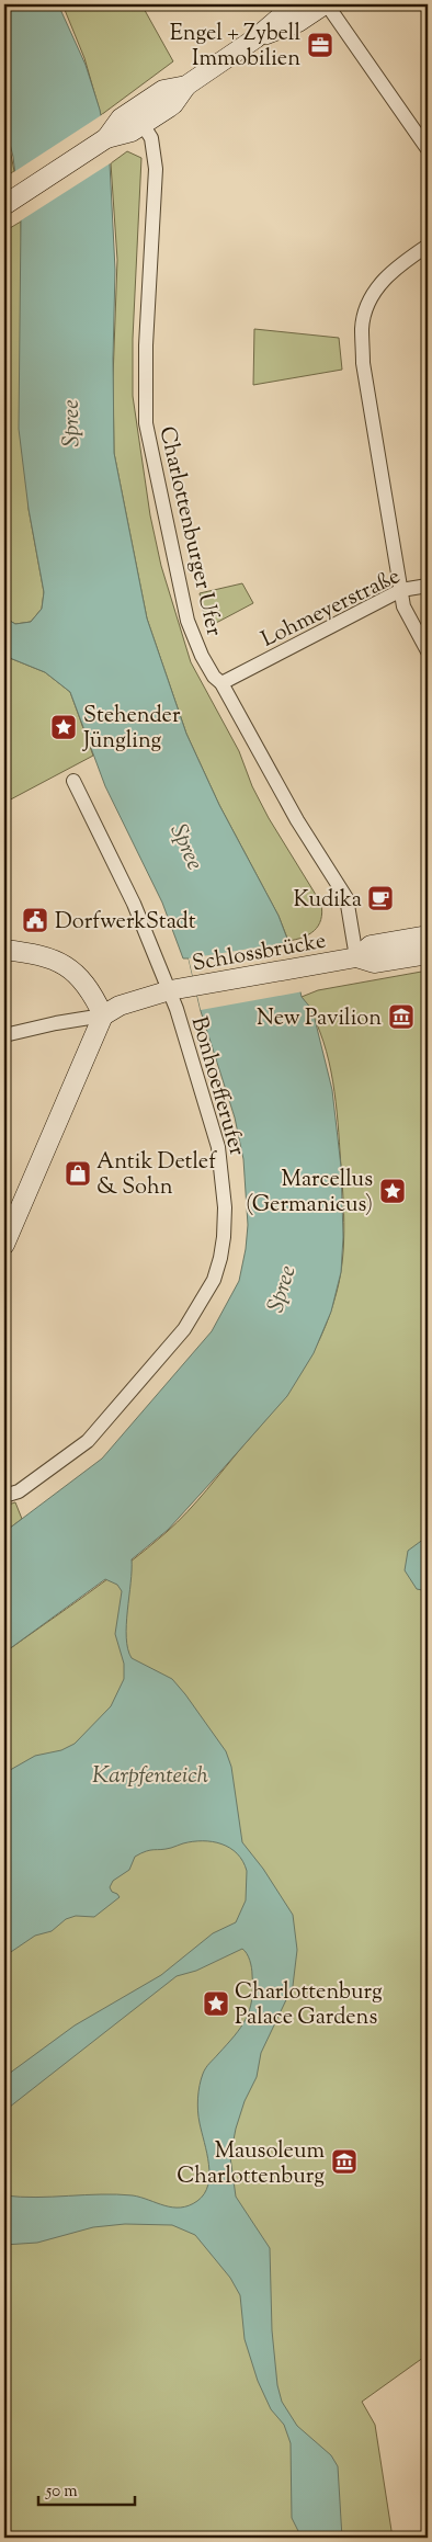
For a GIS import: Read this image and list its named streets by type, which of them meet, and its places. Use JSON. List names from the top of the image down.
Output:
{
  "streets": {
    "main road": ["Schlossbrücke"],
    "street": ["Charlottenburger Ufer", "Lohmeyerstraße", "Bonhoefferufer"]
  },
  "crossings": [
    ["Charlottenburger Ufer", "Lohmeyerstraße"],
    ["Charlottenburger Ufer", "Schlossbrücke"],
    ["Schlossbrücke", "Bonhoefferufer"]
  ],
  "water": ["Spree", "Karpfenteich"],
  "places": {
    "office": ["Engel + Zybell Immobilien"],
    "place": ["Stehender Jüngling", "Marcellus (Germanicus)", "Charlottenburg Palace Gardens"],
    "cafe": ["Kudika"],
    "public building": ["DorfwerkStadt"],
    "museum": ["New Pavilion", "Mausoleum Charlottenburg"],
    "shop": ["Antik Detlef & Sohn"]
  },
  "scale_bar": "50 m"
}
